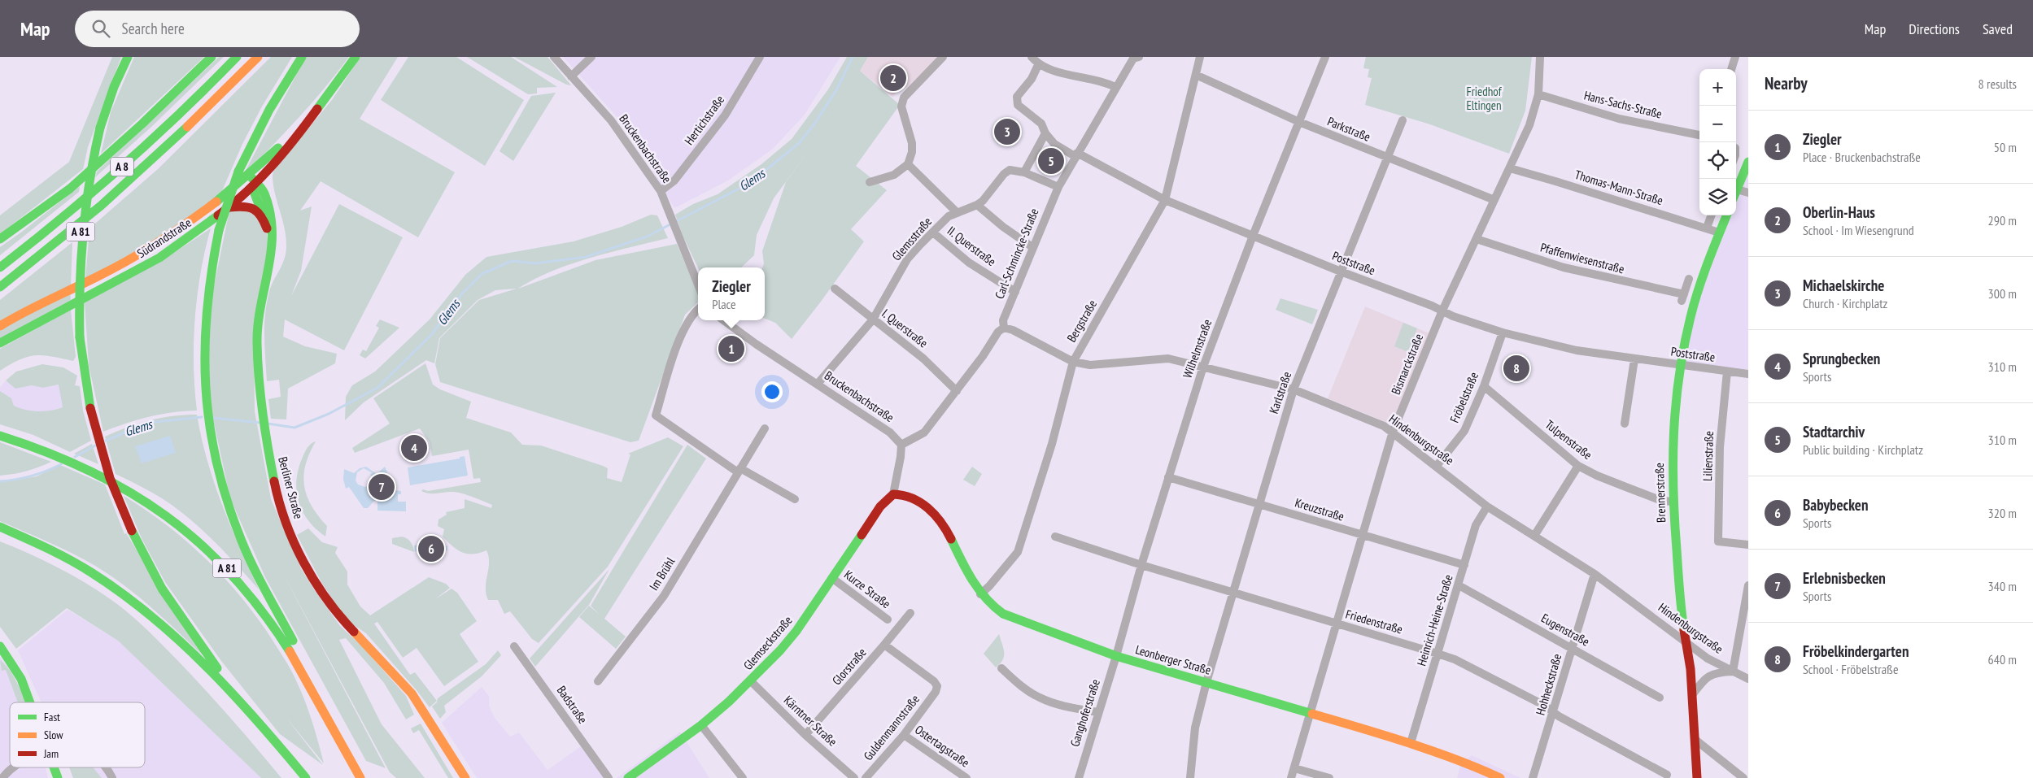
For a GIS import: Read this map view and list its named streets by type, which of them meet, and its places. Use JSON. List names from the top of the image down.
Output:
{
  "streets": {
    "main road": [
      "A 8",
      "A 81",
      "Südrandstraße",
      "Berliner Straße",
      "Brennerstraße",
      "Glemseckstraße",
      "Leonberger Straße"
    ],
    "street": [
      "Hans-Sachs-Straße",
      "Hertichstraße",
      "Parkstraße",
      "Bruckenbachstraße",
      "Thomas-Mann-Straße",
      "Glemsstraße",
      "II. Querstraße",
      "Carl-Schmincke-Straße",
      "Pfaffenwiesenstraße",
      "Poststraße",
      "Bergstraße",
      "I. Querstraße",
      "Wilhelmstraße",
      "Bismarckstraße",
      "Karlstraße",
      "Fröbelstraße",
      "Hindenburgstraße",
      "Tulpenstraße",
      "Lilienstraße",
      "Kreuzstraße",
      "Im Brühl",
      "Kurze Straße",
      "Heinrich-Heine-Straße",
      "Friedenstraße",
      "Eugenstraße",
      "Glorstraße",
      "Hohheckstraße",
      "Badstraße",
      "Ganghoferstraße",
      "Kärntner Straße",
      "Guldenmannstraße",
      "Ostertagstraße"
    ]
  },
  "crossings": [
    ["Hans-Sachs-Straße", "Bismarckstraße"],
    ["Hertichstraße", "Bruckenbachstraße"],
    ["Parkstraße", "Bergstraße"],
    ["Parkstraße", "Wilhelmstraße"],
    ["Parkstraße", "Bismarckstraße"],
    ["Parkstraße", "Karlstraße"],
    ["Bruckenbachstraße", "Glemsstraße"],
    ["Thomas-Mann-Straße", "Bismarckstraße"],
    ["Thomas-Mann-Straße", "Brennerstraße"],
    ["Südrandstraße", "Berliner Straße"],
    ["Glemsstraße", "II. Querstraße"],
    ["Glemsstraße", "Carl-Schmincke-Straße"],
    ["Glemsstraße", "I. Querstraße"],
    ["II. Querstraße", "Carl-Schmincke-Straße"],
    ["Carl-Schmincke-Straße", "Poststraße"],
    ["Carl-Schmincke-Straße", "Hindenburgstraße"],
    ["Pfaffenwiesenstraße", "Bismarckstraße"],
    ["Poststraße", "Bergstraße"],
    ["Poststraße", "Wilhelmstraße"],
    ["Poststraße", "Bismarckstraße"],
    ["Poststraße", "Karlstraße"],
    ["Poststraße", "Fröbelstraße"],
    ["Poststraße", "Lilienstraße"],
    ["Poststraße", "Brennerstraße"],
    ["Bergstraße", "Hindenburgstraße"],
    ["Bergstraße", "Leonberger Straße"],
    ["Wilhelmstraße", "Hindenburgstraße"],
    ["Wilhelmstraße", "Kreuzstraße"],
    ["Wilhelmstraße", "Friedenstraße"],
    ["Wilhelmstraße", "Leonberger Straße"],
    ["Wilhelmstraße", "Ganghoferstraße"],
    ["Bismarckstraße", "Hindenburgstraße"],
    ["Bismarckstraße", "Kreuzstraße"],
    ["Bismarckstraße", "Friedenstraße"],
    ["Bismarckstraße", "Leonberger Straße"],
    ["Karlstraße", "Hindenburgstraße"],
    ["Karlstraße", "Kreuzstraße"],
    ["Karlstraße", "Friedenstraße"],
    ["Karlstraße", "Leonberger Straße"],
    ["Fröbelstraße", "Hindenburgstraße"],
    ["Fröbelstraße", "Tulpenstraße"],
    ["Hindenburgstraße", "Brennerstraße"],
    ["Hindenburgstraße", "Heinrich-Heine-Straße"],
    ["Hindenburgstraße", "Hohheckstraße"],
    ["Tulpenstraße", "Brennerstraße"],
    ["Kreuzstraße", "Heinrich-Heine-Straße"],
    ["Kurze Straße", "Glemseckstraße"],
    ["Heinrich-Heine-Straße", "Friedenstraße"],
    ["Heinrich-Heine-Straße", "Eugenstraße"],
    ["Heinrich-Heine-Straße", "Leonberger Straße"],
    ["Friedenstraße", "Hohheckstraße"],
    ["Eugenstraße", "Hohheckstraße"],
    ["Glemseckstraße", "Leonberger Straße"],
    ["Glemseckstraße", "Kärntner Straße"],
    ["Leonberger Straße", "Ganghoferstraße"],
    ["Glorstraße", "Kärntner Straße"],
    ["Glorstraße", "Guldenmannstraße"],
    ["Guldenmannstraße", "Ostertagstraße"]
  ],
  "water": ["Glems"],
  "parks": ["Friedhof Eltingen"],
  "legend": ["Fast", "Slow", "Jam"],
  "page": {
    "header": "Map",
    "search": "Search here",
    "nav": ["Map", "Directions", "Saved"],
    "heading": ["Nearby", "8 results"],
    "pins": [
      "2",
      "3",
      "5",
      "1",
      "8",
      "4",
      "7",
      "6"
    ],
    "map_buttons": ["+", "−"],
    "list": [
      {
        "mark": "1",
        "name": "Ziegler",
        "note": "Place · Bruckenbachstraße",
        "value": "50 m"
      },
      {
        "mark": "2",
        "name": "Oberlin-Haus",
        "note": "School · Im Wiesengrund",
        "value": "290 m"
      },
      {
        "mark": "3",
        "name": "Michaelskirche",
        "note": "Church · Kirchplatz",
        "value": "300 m"
      },
      {
        "mark": "4",
        "name": "Sprungbecken",
        "note": "Sports",
        "value": "310 m"
      },
      {
        "mark": "5",
        "name": "Stadtarchiv",
        "note": "Public building · Kirchplatz",
        "value": "310 m"
      },
      {
        "mark": "6",
        "name": "Babybecken",
        "note": "Sports",
        "value": "320 m"
      },
      {
        "mark": "7",
        "name": "Erlebnisbecken",
        "note": "Sports",
        "value": "340 m"
      },
      {
        "mark": "8",
        "name": "Fröbelkindergarten",
        "note": "School · Fröbelstraße",
        "value": "640 m"
      }
    ],
    "popup": ["Ziegler", "Place"]
  }
}
